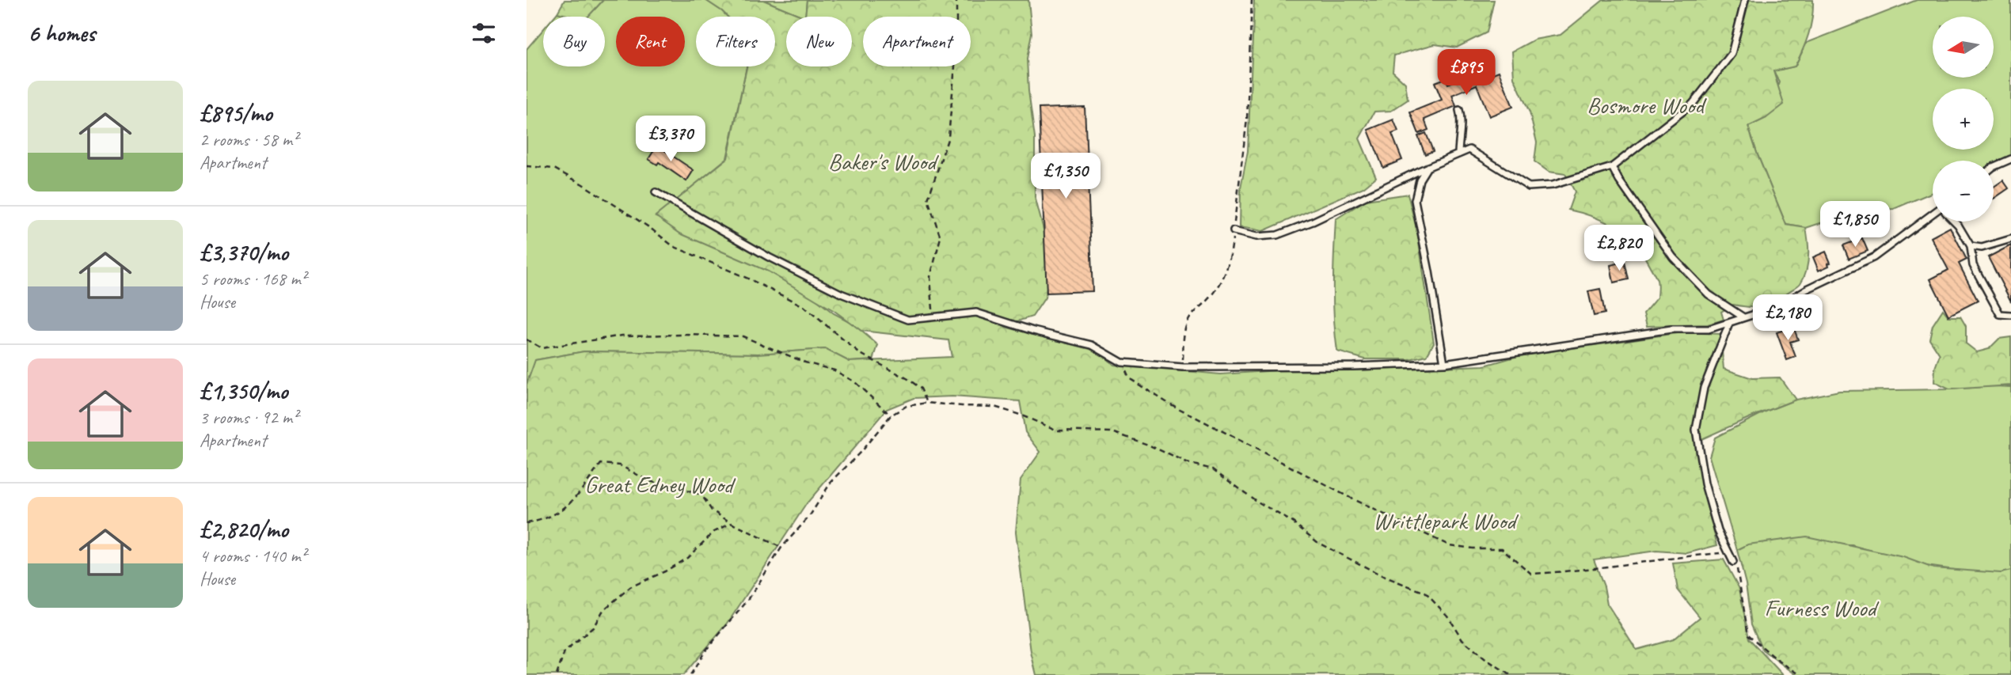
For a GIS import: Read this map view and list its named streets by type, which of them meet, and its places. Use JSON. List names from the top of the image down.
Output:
{
  "parks": [
    "Bosmore Wood",
    "Baker's Wood",
    "Great Edney Wood",
    "Writtlepark Wood",
    "Furness Wood"
  ],
  "north": "left",
  "page": {
    "heading": "6 homes",
    "map_buttons": ["+", "−"],
    "chip": [
      "Buy",
      "Rent",
      "Filters",
      "New",
      "Apartment"
    ],
    "price": [
      "£895",
      "£3,370",
      "£1,350",
      "£1,850",
      "£2,820",
      "£2,180"
    ],
    "list": [
      {
        "name": "£895/mo",
        "note": "2 rooms · 58 m² · Apartment"
      },
      {
        "name": "£3,370/mo",
        "note": "5 rooms · 168 m² · House"
      },
      {
        "name": "£1,350/mo",
        "note": "3 rooms · 92 m² · Apartment"
      },
      {
        "name": "£2,820/mo",
        "note": "4 rooms · 140 m² · House"
      }
    ]
  }
}
